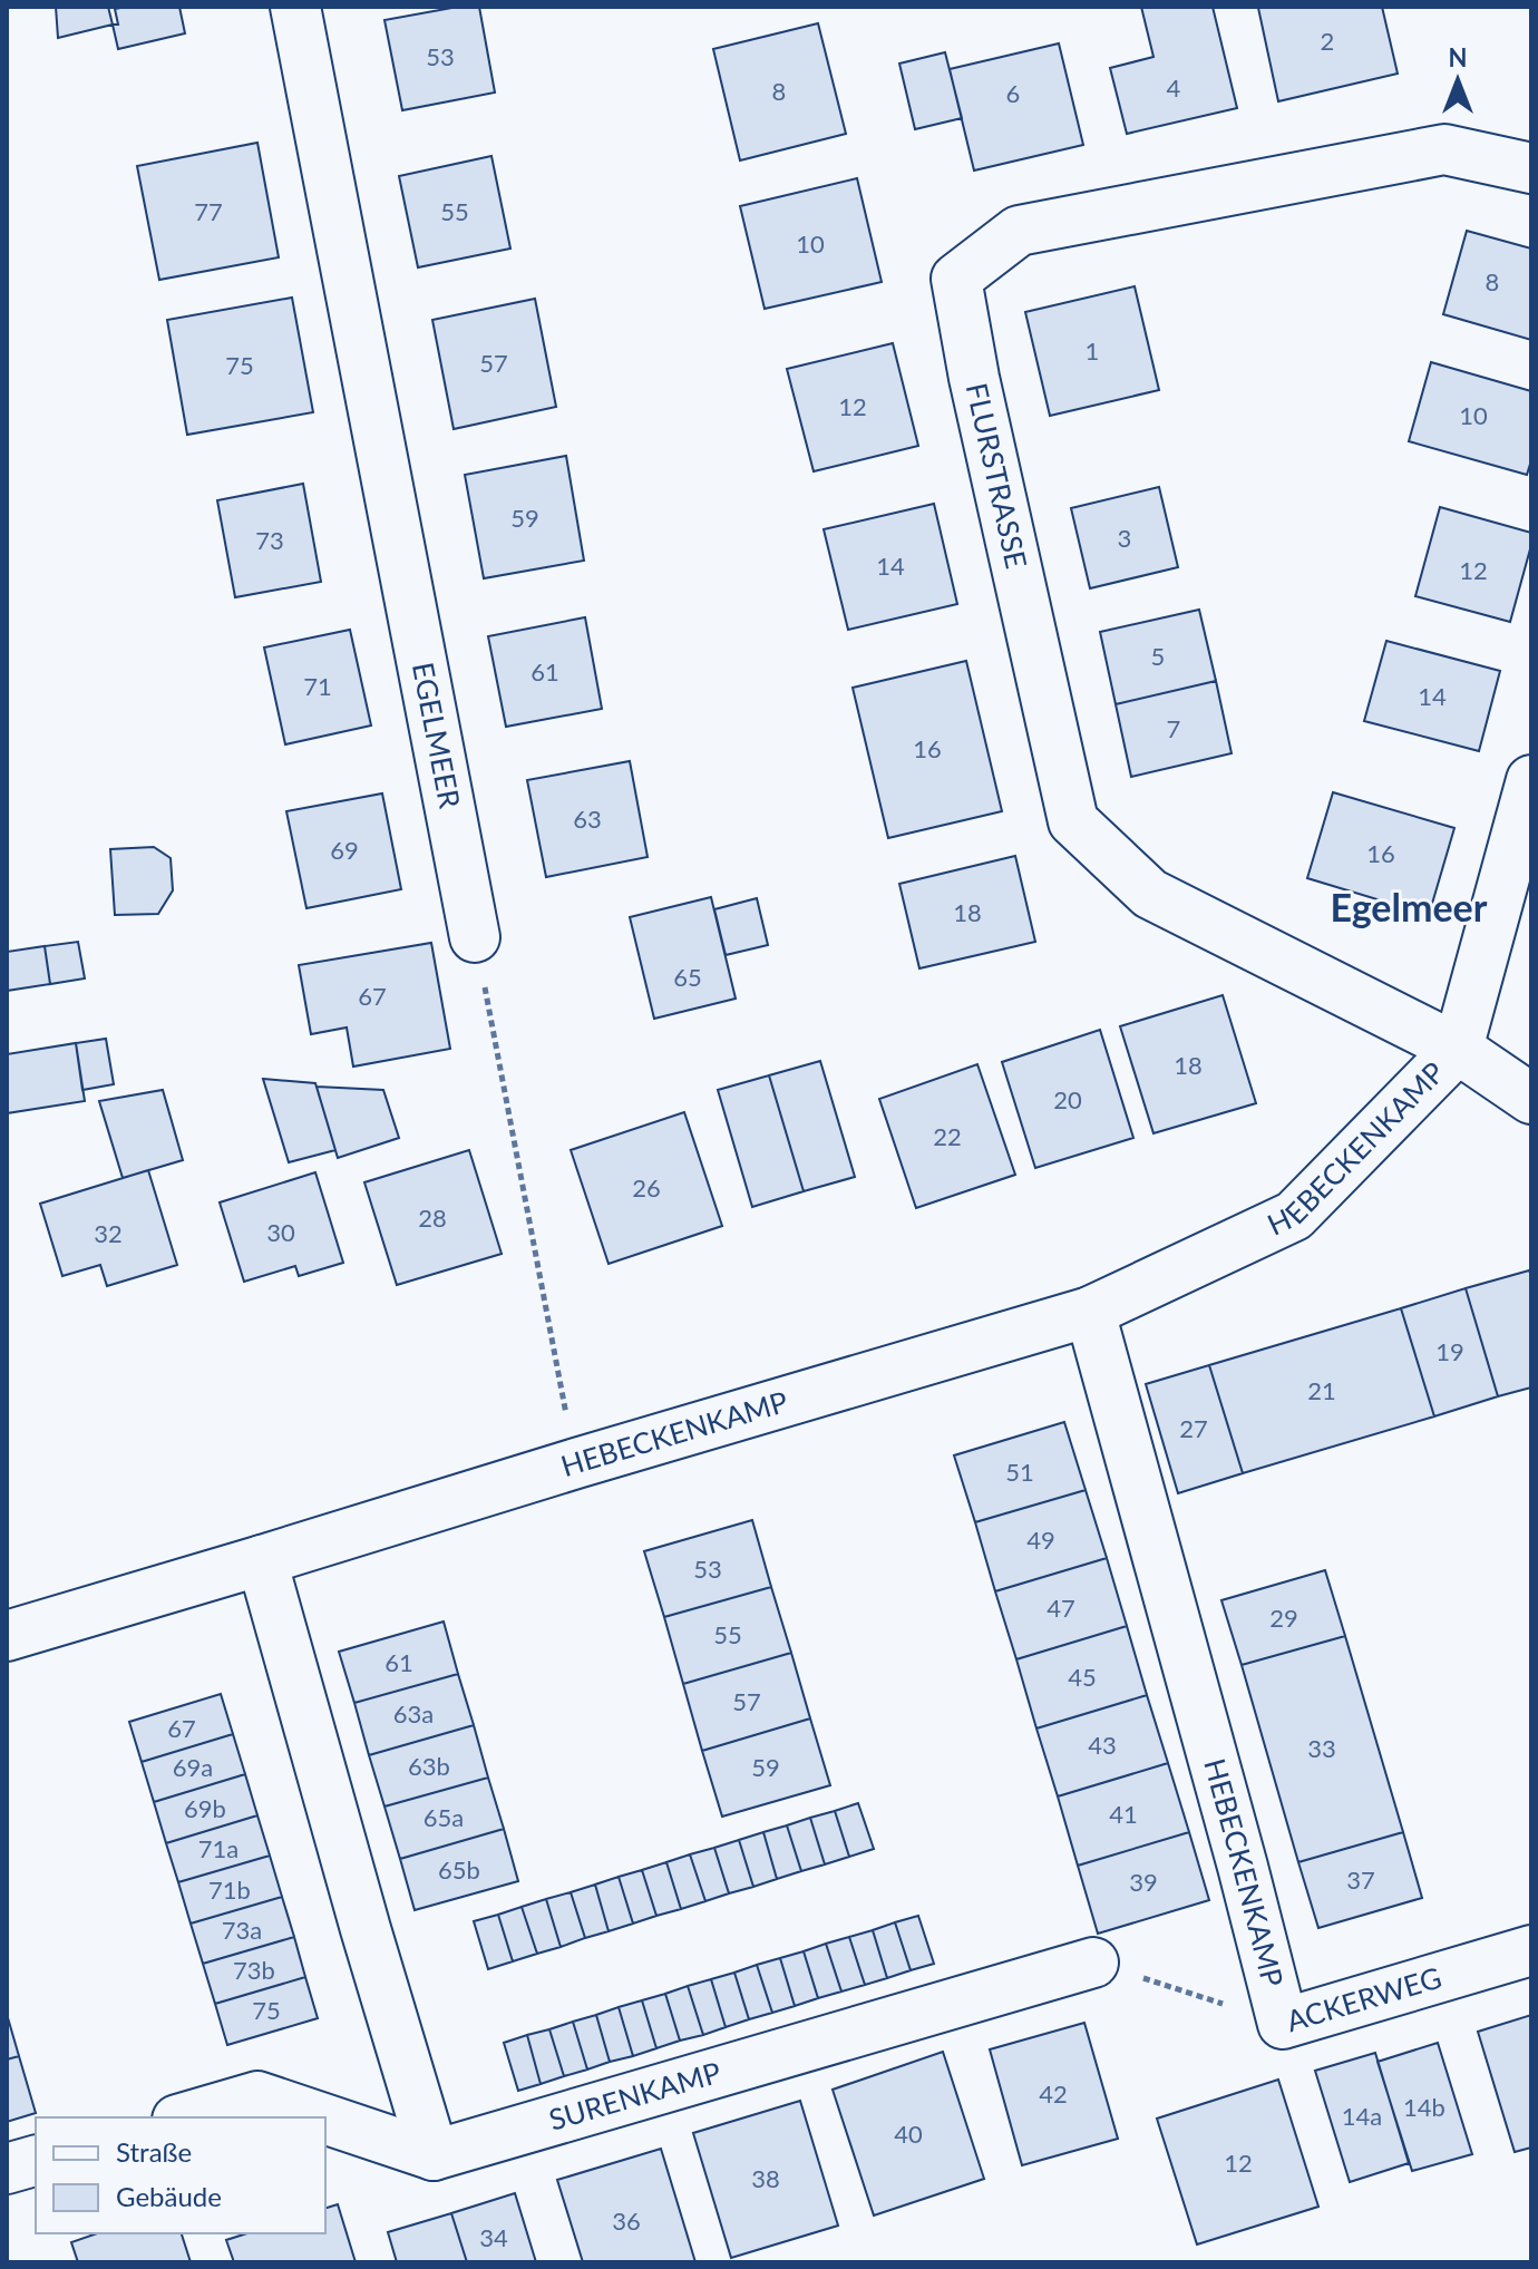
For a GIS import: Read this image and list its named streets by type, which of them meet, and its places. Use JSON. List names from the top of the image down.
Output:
{
  "streets": {
    "street": [
      "FLURSTRASSE",
      "EGELMEER",
      "HEBECKENKAMP",
      "ACKERWEG",
      "SURENKAMP"
    ]
  },
  "crossings": [
    ["FLURSTRASSE", "HEBECKENKAMP"],
    ["HEBECKENKAMP", "ACKERWEG"],
    ["ACKERWEG", "SURENKAMP"]
  ],
  "districts": ["Egelmeer"],
  "house_numbers": [
    "2",
    "53",
    "4",
    "8",
    "6",
    "77",
    "55",
    "10",
    "8",
    "1",
    "57",
    "75",
    "12",
    "10",
    "59",
    "3",
    "73",
    "14",
    "12",
    "5",
    "61",
    "71",
    "14",
    "7",
    "16",
    "63",
    "69",
    "16",
    "18",
    "65",
    "67",
    "18",
    "20",
    "22",
    "26",
    "28",
    "30",
    "32",
    "19",
    "21",
    "27",
    "51",
    "49",
    "53",
    "47",
    "29",
    "55",
    "61",
    "45",
    "57",
    "63a",
    "67",
    "43",
    "33",
    "63b",
    "69a",
    "59",
    "69b",
    "41",
    "65a",
    "71a",
    "65b",
    "37",
    "39",
    "71b",
    "73a",
    "73b",
    "75",
    "42",
    "14b",
    "14a",
    "40",
    "12",
    "38",
    "36",
    "34"
  ],
  "legend": ["Straße", "Gebäude"],
  "north": "top"
}
